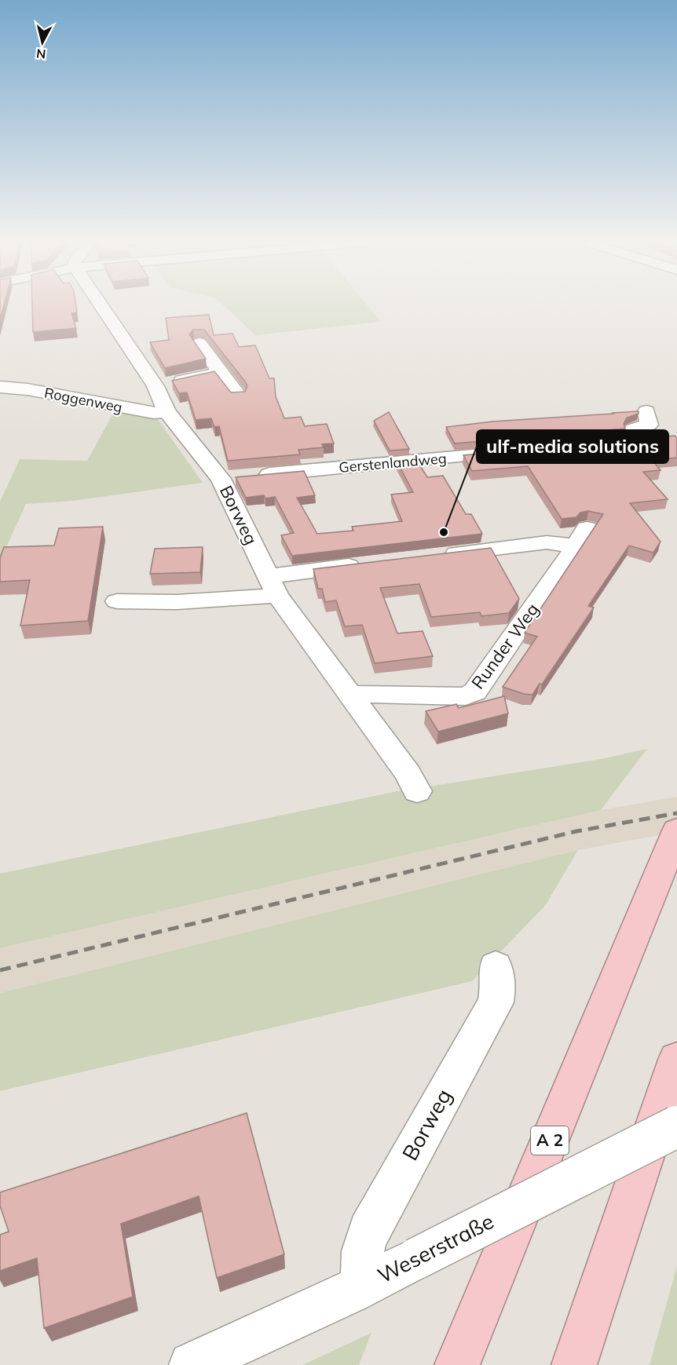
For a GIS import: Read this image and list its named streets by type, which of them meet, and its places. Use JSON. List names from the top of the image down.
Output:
{
  "streets": {
    "highway": ["A 2"],
    "street": [
      "Roggenweg",
      "Gerstenlandweg",
      "Borweg",
      "Runder Weg",
      "Weserstraße"
    ]
  },
  "crossings": [
    ["Roggenweg", "Borweg"],
    ["Gerstenlandweg", "Borweg"],
    ["Borweg", "Runder Weg"],
    ["Borweg", "Weserstraße"]
  ],
  "places": ["ulf-media solutions"],
  "north": "bottom"
}
